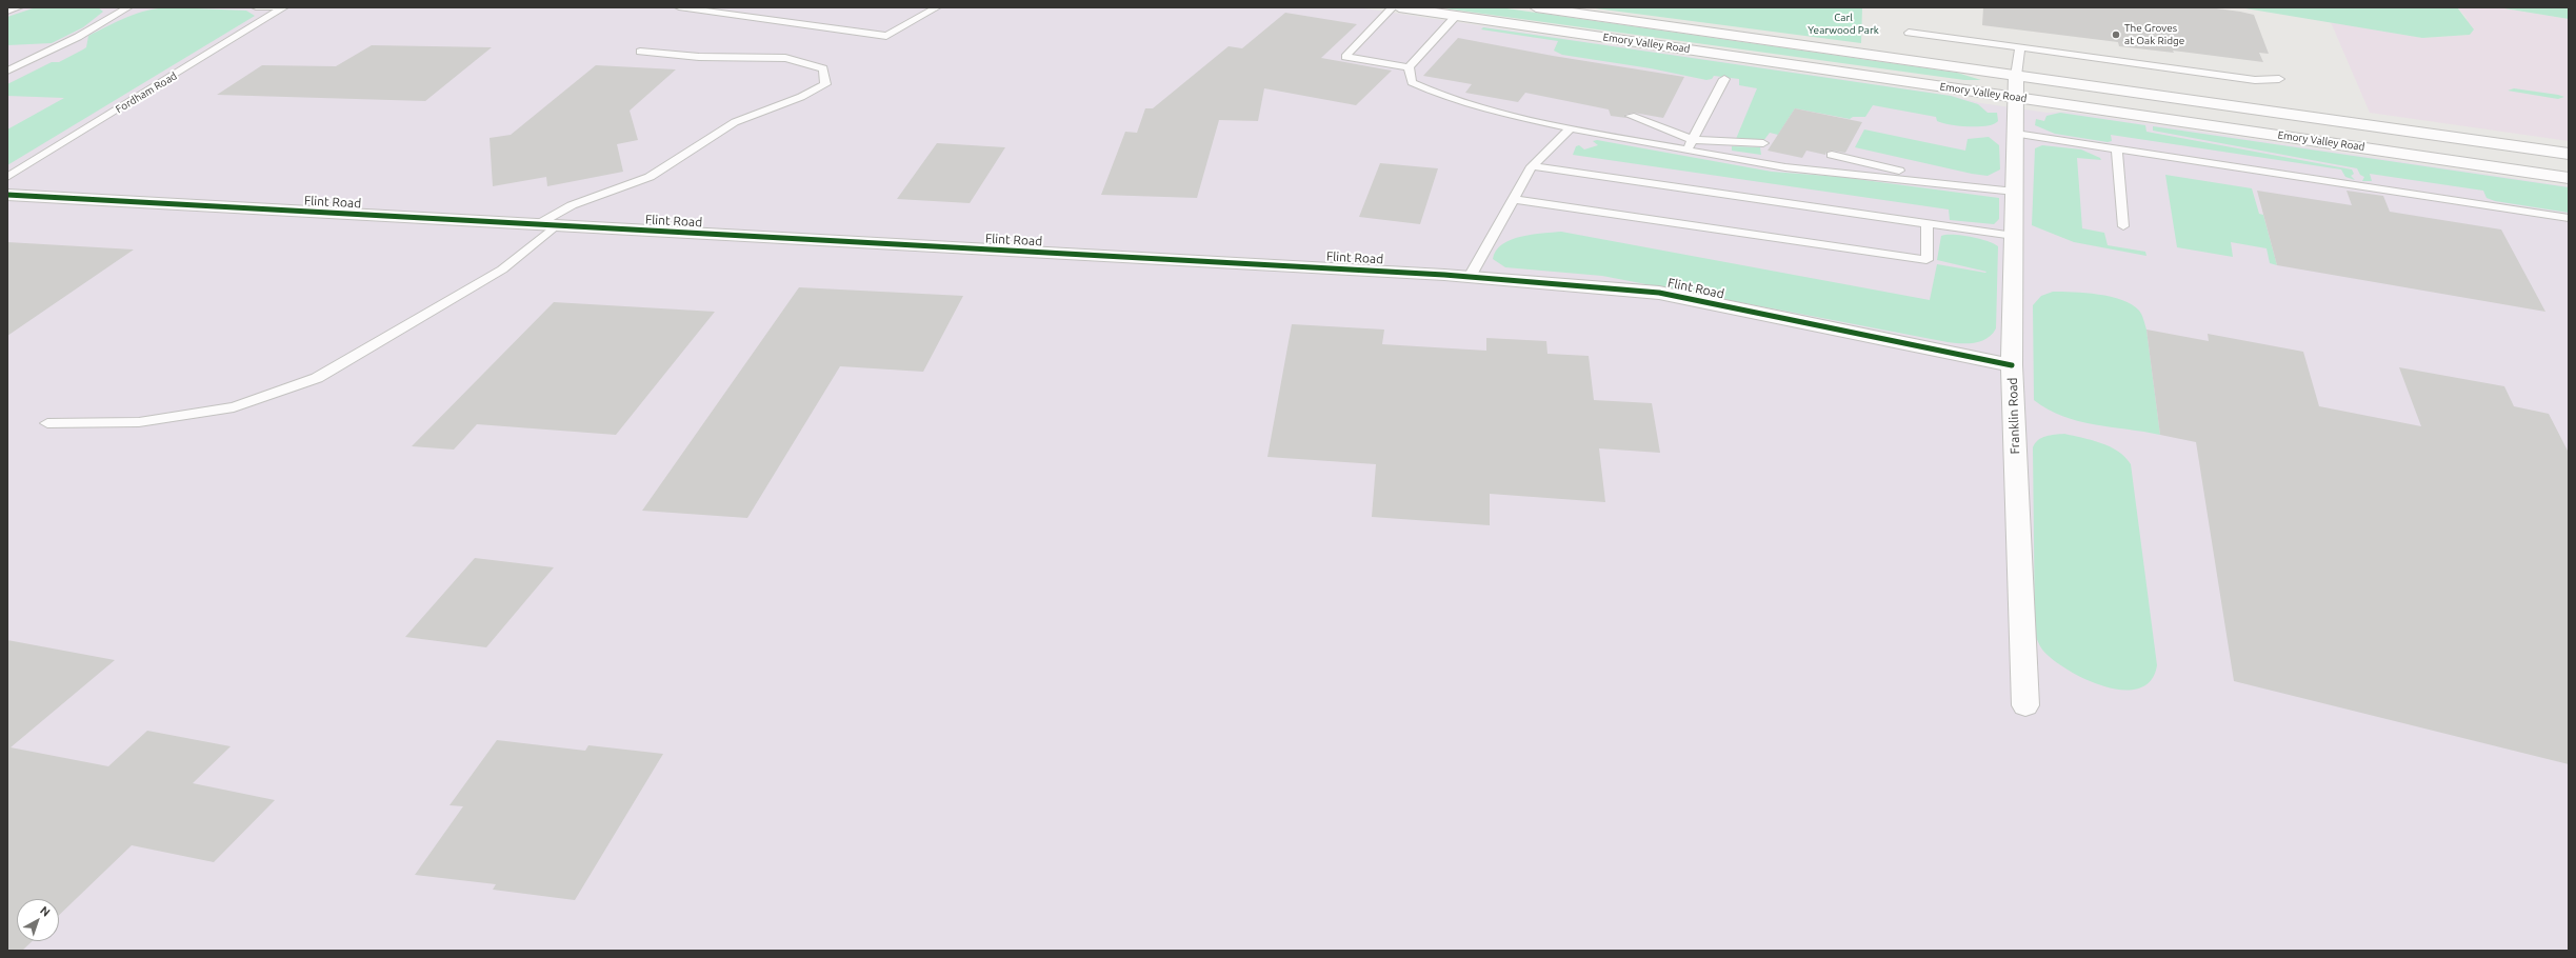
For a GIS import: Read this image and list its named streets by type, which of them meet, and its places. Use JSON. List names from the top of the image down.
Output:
{
  "streets": {
    "street": ["Emory Valley Road", "Flint Road", "Franklin Road"],
    "lane": ["Fordham Road"]
  },
  "crossings": [
    ["Emory Valley Road", "Franklin Road"],
    ["Flint Road", "Franklin Road"]
  ],
  "parks": ["Carl Yearwood Park"],
  "places": ["The Groves at Oak Ridge"],
  "north": "top right"
}
